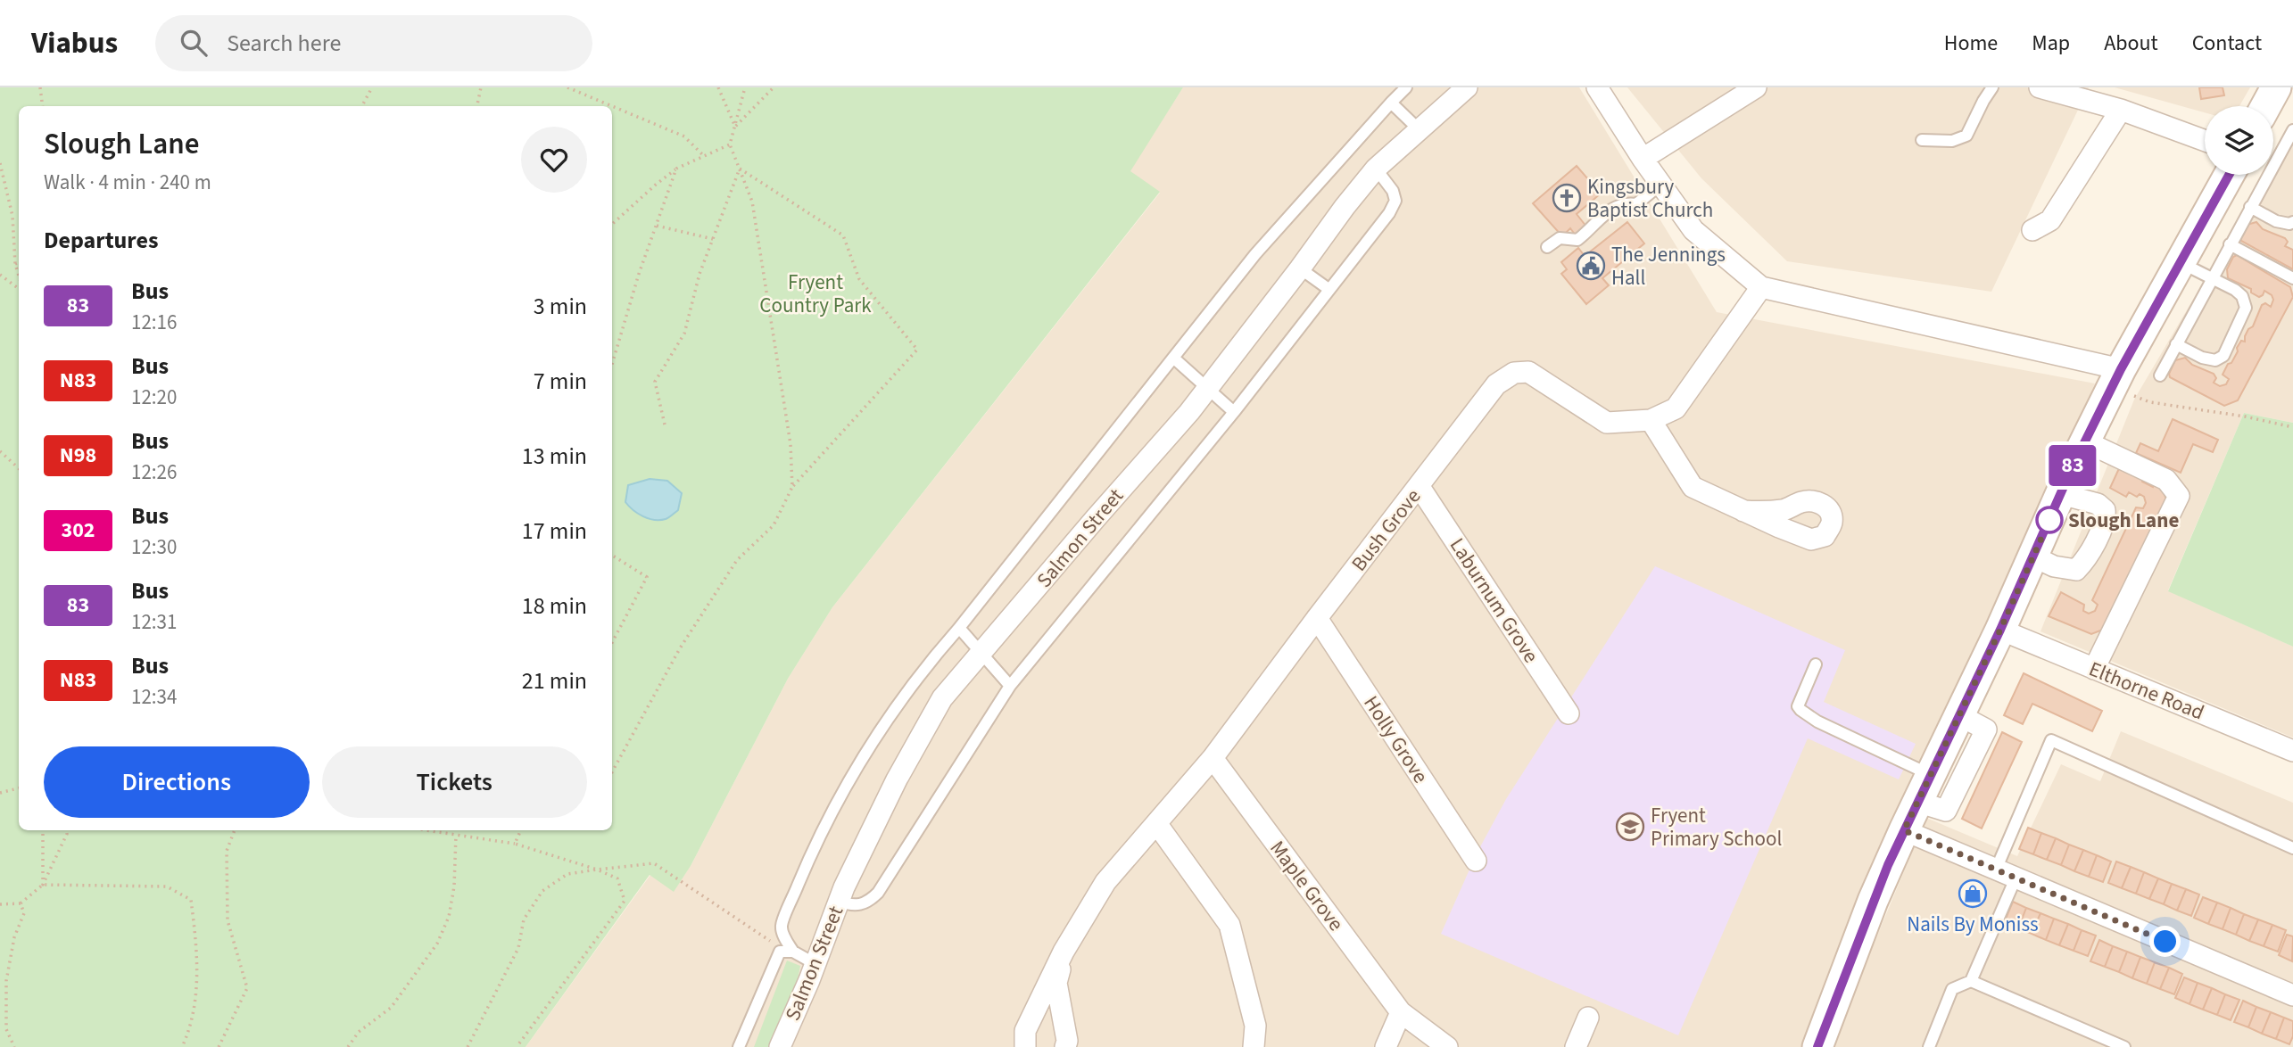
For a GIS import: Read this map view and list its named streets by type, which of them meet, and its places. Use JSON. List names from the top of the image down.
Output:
{
  "streets": {
    "street": [
      "Bush Grove",
      "Salmon Street",
      "Laburnum Grove",
      "Elthorne Road",
      "Holly Grove",
      "Maple Grove"
    ]
  },
  "crossings": [
    ["Bush Grove", "Laburnum Grove"],
    ["Bush Grove", "Holly Grove"],
    ["Bush Grove", "Maple Grove"]
  ],
  "parks": ["Fryent Country Park"],
  "places": {
    "church": ["Kingsbury Baptist Church"],
    "public building": ["The Jennings Hall"],
    "other": ["Slough Lane"],
    "school or university": ["Fryent Primary School"],
    "shop": ["Nails By Moniss"]
  },
  "lines": ["bus line 83"],
  "page": {
    "header": "Viabus",
    "search": "Search here",
    "nav": [
      "Home",
      "Map",
      "About",
      "Contact"
    ],
    "on_map": "83",
    "heading": [
      ["Slough Lane", "Walk · 4 min · 240 m"],
      "Departures"
    ],
    "list": [
      {
        "mark": "83",
        "name": "Bus",
        "note": "12:16",
        "value": "3 min"
      },
      {
        "mark": "N83",
        "name": "Bus",
        "note": "12:20",
        "value": "7 min"
      },
      {
        "mark": "N98",
        "name": "Bus",
        "note": "12:26",
        "value": "13 min"
      },
      {
        "mark": "302",
        "name": "Bus",
        "note": "12:30",
        "value": "17 min"
      },
      {
        "mark": "83",
        "name": "Bus",
        "note": "12:31",
        "value": "18 min"
      },
      {
        "mark": "N83",
        "name": "Bus",
        "note": "12:34",
        "value": "21 min"
      }
    ],
    "buttons": ["Directions", "Tickets"]
  }
}
